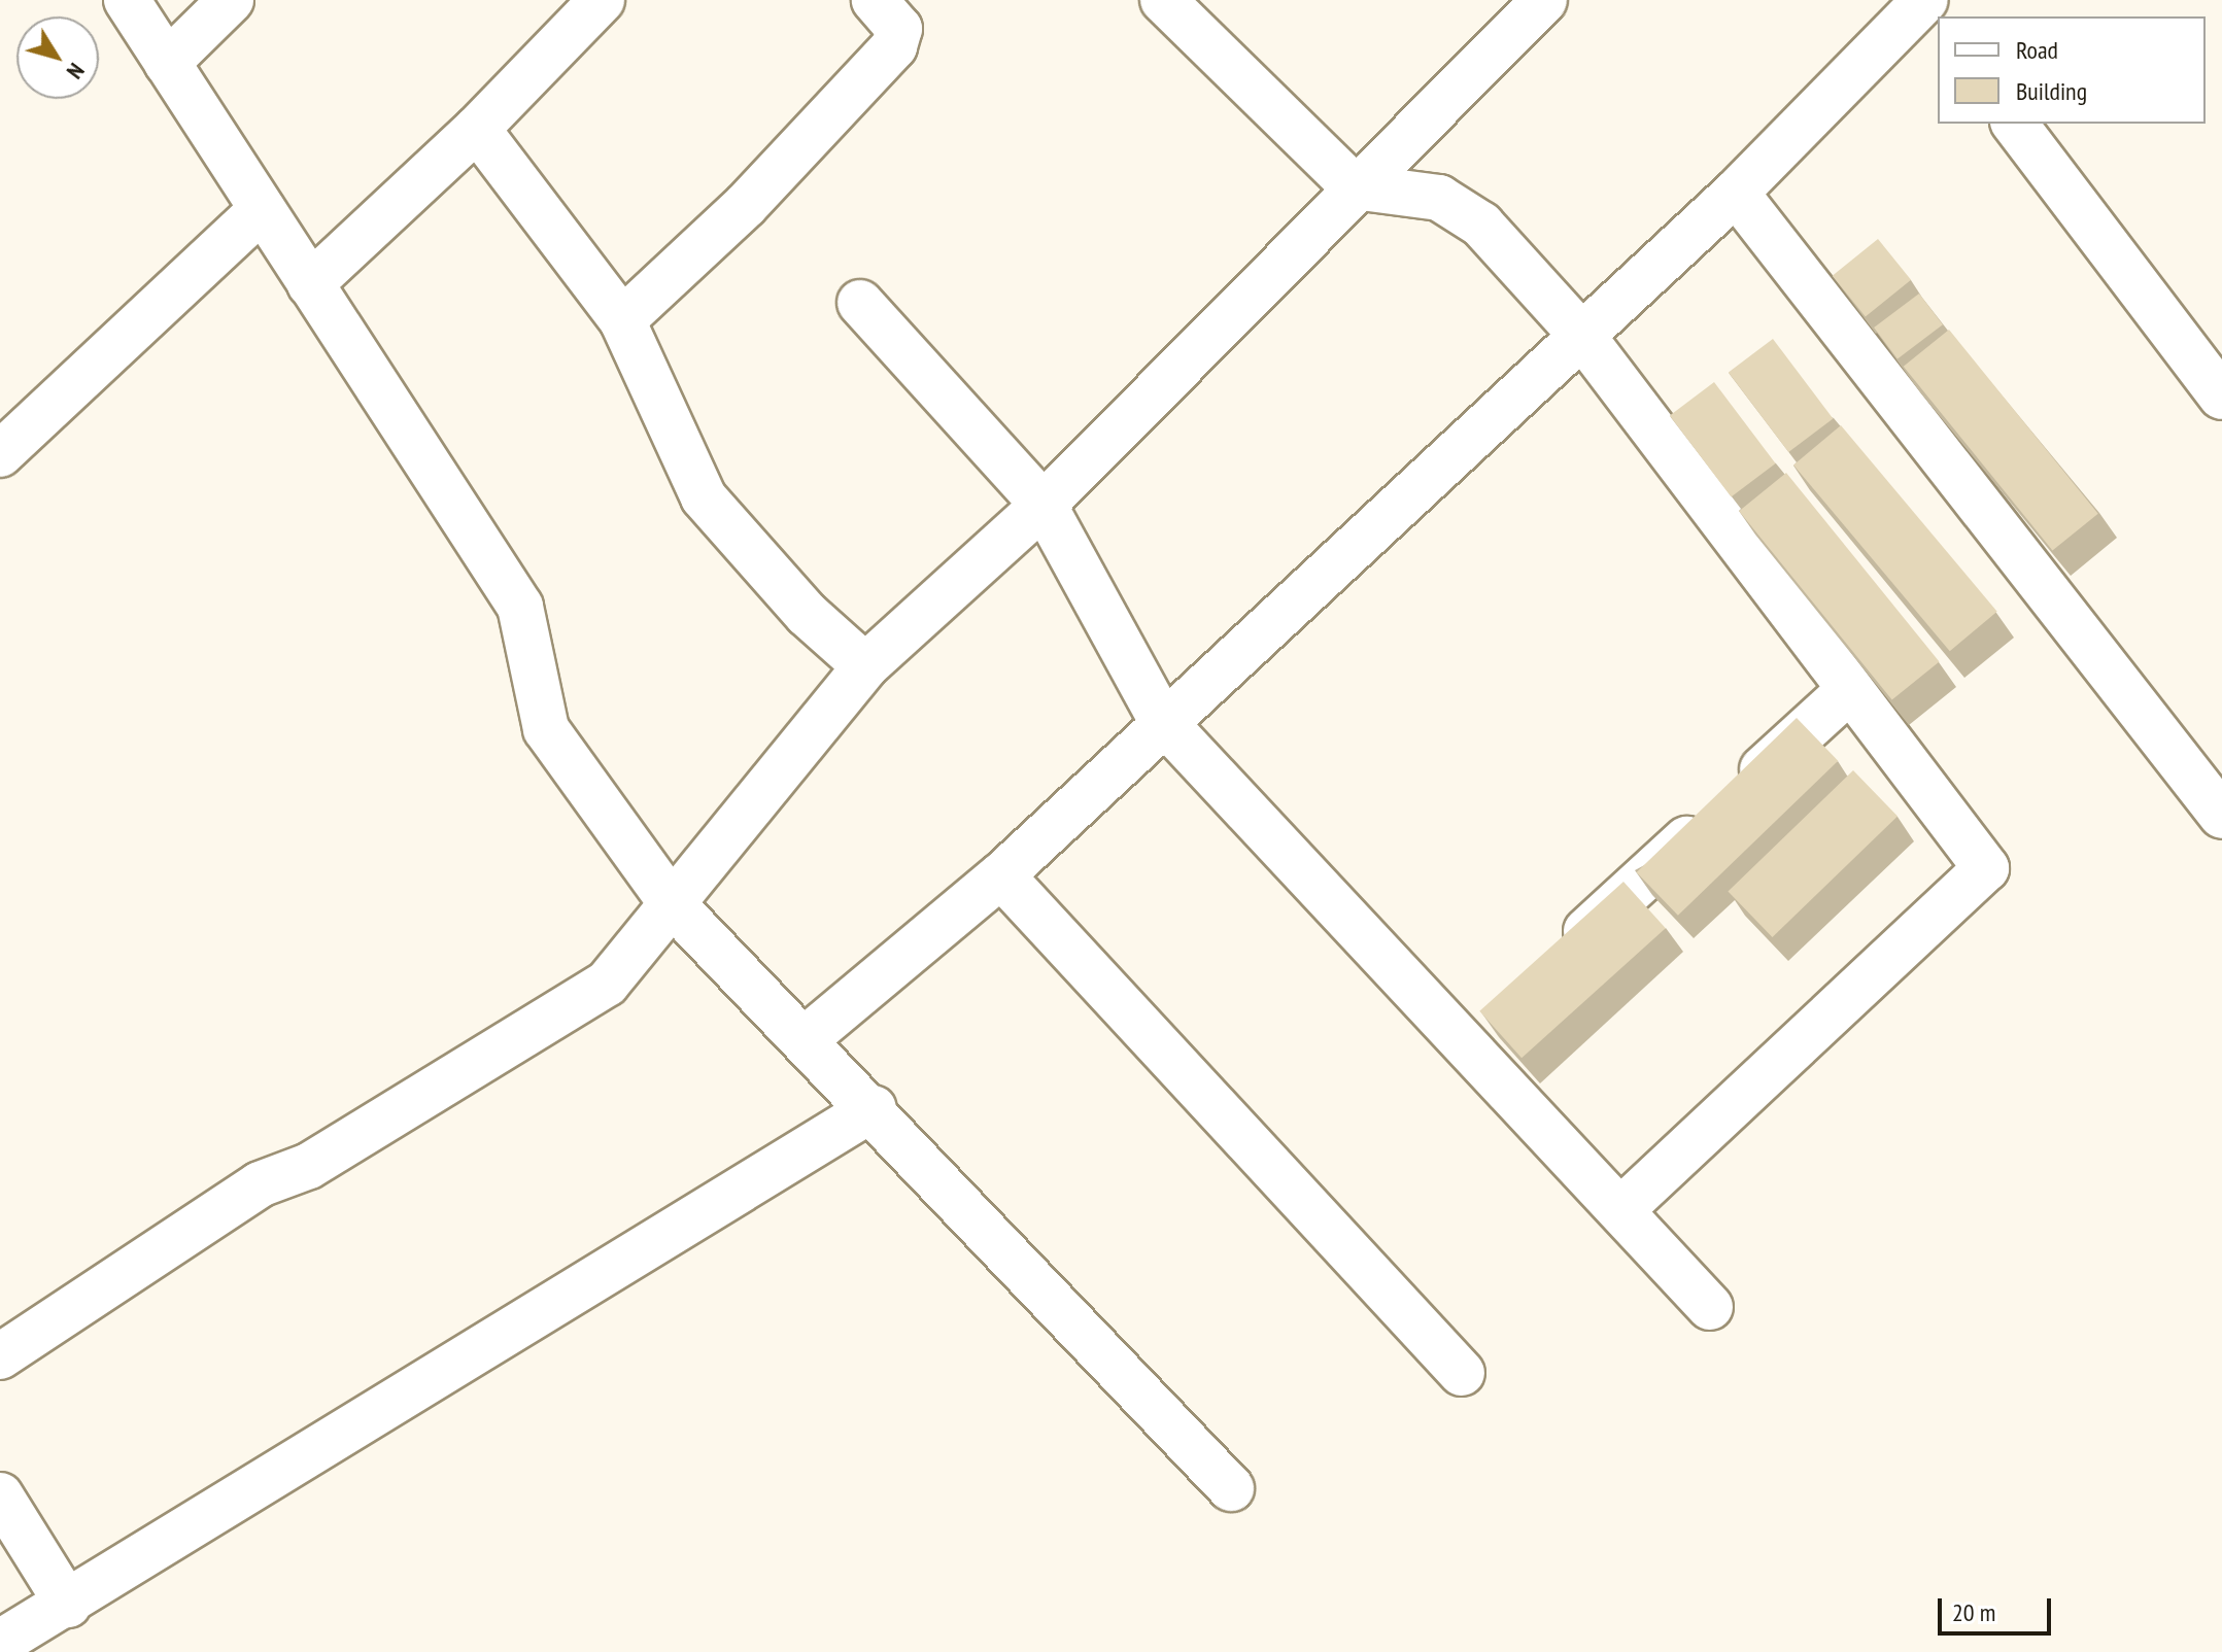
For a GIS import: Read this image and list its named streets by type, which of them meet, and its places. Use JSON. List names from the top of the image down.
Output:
{
  "legend": ["Road", "Building"],
  "scale_bar": "20 m",
  "north": "bottom right"
}
